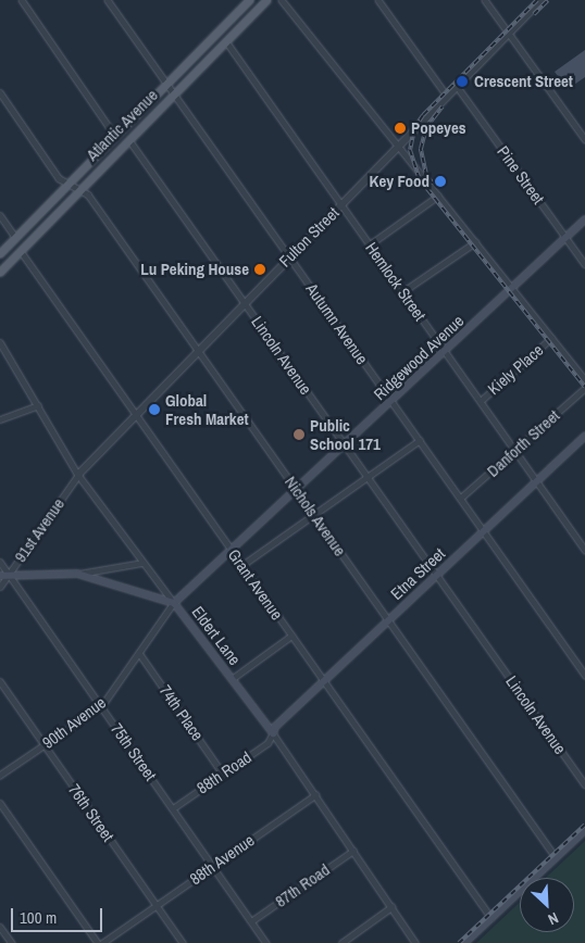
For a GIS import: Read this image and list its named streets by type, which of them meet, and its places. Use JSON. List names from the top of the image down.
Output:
{
  "streets": {
    "main road": [
      "Atlantic Avenue",
      "Ridgewood Avenue",
      "Etna Street",
      "Eldert Lane"
    ],
    "street": [
      "Pine Street",
      "Fulton Street",
      "Hemlock Street",
      "Autumn Avenue",
      "Lincoln Avenue",
      "Kiely Place",
      "Danforth Street",
      "Nichols Avenue",
      "91st Avenue",
      "Grant Avenue",
      "74th Place",
      "90th Avenue",
      "75th Street",
      "88th Road",
      "76th Street",
      "88th Avenue",
      "87th Road"
    ]
  },
  "crossings": [
    ["Atlantic Avenue", "Hemlock Street"],
    ["Atlantic Avenue", "Autumn Avenue"],
    ["Atlantic Avenue", "Lincoln Avenue"],
    ["Atlantic Avenue", "Nichols Avenue"],
    ["Atlantic Avenue", "Grant Avenue"],
    ["Pine Street", "Fulton Street"],
    ["Pine Street", "Ridgewood Avenue"],
    ["Fulton Street", "Hemlock Street"],
    ["Fulton Street", "Autumn Avenue"],
    ["Fulton Street", "Lincoln Avenue"],
    ["Fulton Street", "Nichols Avenue"],
    ["Fulton Street", "91st Avenue"],
    ["Fulton Street", "Grant Avenue"],
    ["Fulton Street", "Eldert Lane"],
    ["Hemlock Street", "Ridgewood Avenue"],
    ["Hemlock Street", "Kiely Place"],
    ["Hemlock Street", "Danforth Street"],
    ["Hemlock Street", "Etna Street"],
    ["Autumn Avenue", "Ridgewood Avenue"],
    ["Autumn Avenue", "Danforth Street"],
    ["Autumn Avenue", "Etna Street"],
    ["Lincoln Avenue", "Ridgewood Avenue"],
    ["Lincoln Avenue", "Etna Street"],
    ["Ridgewood Avenue", "Nichols Avenue"],
    ["Ridgewood Avenue", "Grant Avenue"],
    ["Ridgewood Avenue", "Eldert Lane"],
    ["Ridgewood Avenue", "90th Avenue"],
    ["Nichols Avenue", "Etna Street"],
    ["91st Avenue", "Eldert Lane"],
    ["91st Avenue", "75th Street"],
    ["Etna Street", "Grant Avenue"],
    ["Etna Street", "Eldert Lane"],
    ["Etna Street", "88th Road"],
    ["Eldert Lane", "90th Avenue"],
    ["Eldert Lane", "88th Road"],
    ["Eldert Lane", "88th Avenue"],
    ["Eldert Lane", "87th Road"],
    ["74th Place", "90th Avenue"],
    ["74th Place", "88th Road"],
    ["90th Avenue", "75th Street"],
    ["90th Avenue", "76th Street"],
    ["75th Street", "88th Road"],
    ["75th Street", "88th Avenue"],
    ["75th Street", "87th Road"],
    ["76th Street", "88th Avenue"]
  ],
  "places": [
    "Crescent Street",
    "Popeyes",
    "Key Food",
    "Lu Peking House",
    "Global Fresh Market",
    "Public School 171"
  ],
  "scale_bar": "100 m",
  "north": "bottom right"
}
